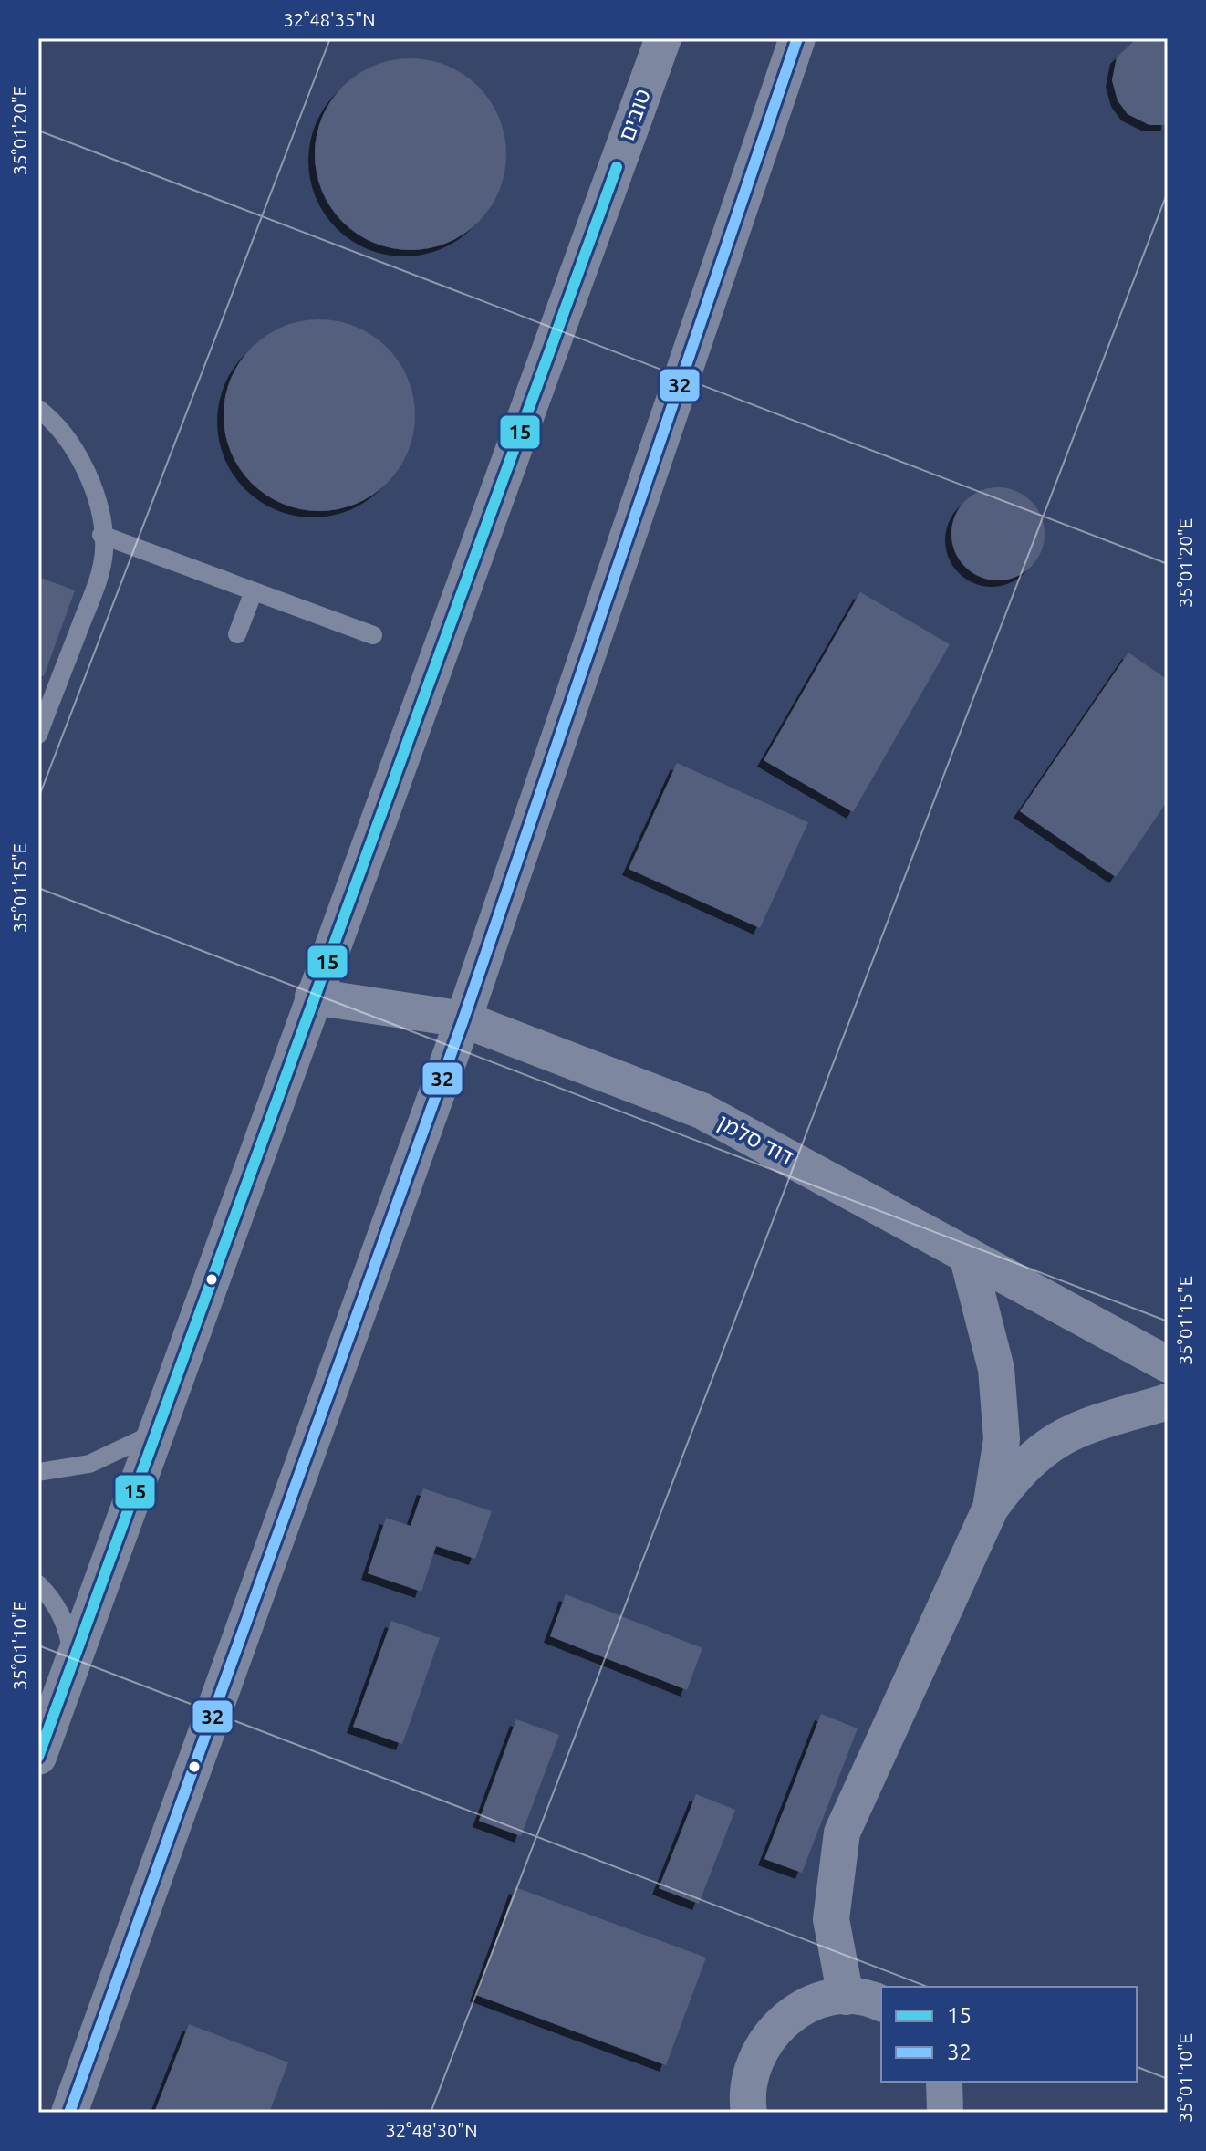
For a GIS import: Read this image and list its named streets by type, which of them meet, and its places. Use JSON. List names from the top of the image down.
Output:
{
  "streets": {
    "street": ["טובים", "דוד סלמן"]
  },
  "crossings": [
    ["טובים", "דוד סלמן"]
  ],
  "lines": ["transit line 32", "transit line 15"],
  "legend": ["15", "32"],
  "coordinates": [
    "32°48'35\"N",
    "35°01'20\"E",
    "35°01'15\"E",
    "35°01'10\"E",
    "32°48'30\"N"
  ]
}
